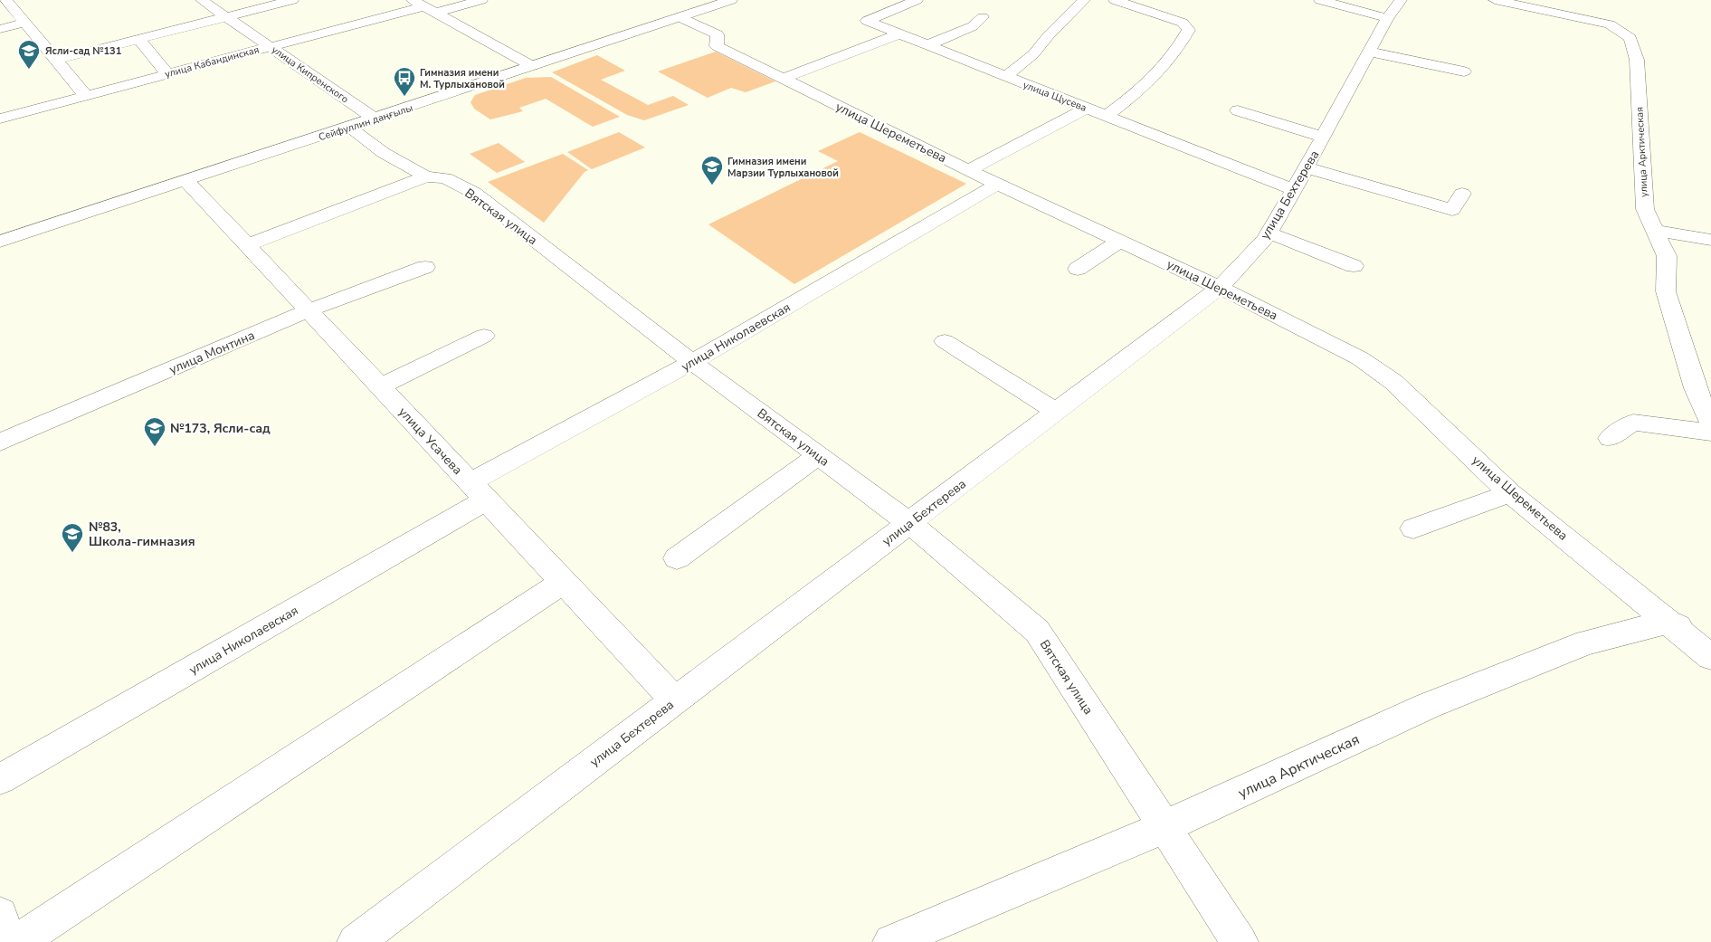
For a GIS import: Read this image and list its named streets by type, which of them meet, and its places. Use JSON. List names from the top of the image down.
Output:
{
  "streets": {
    "street": [
      "улица Кабандинская",
      "улица Кипренского",
      "улица Щусева",
      "Сейфуллин даңғылы",
      "улица Шереметьева",
      "улица Арктическая",
      "улица Бехтерева",
      "Вятская улица",
      "улица Николаевская",
      "улица Монтина",
      "улица Усачева"
    ]
  },
  "crossings": [
    ["улица Кабандинская", "улица Кипренского"],
    ["улица Кипренского", "Сейфуллин даңғылы"],
    ["улица Щусева", "улица Бехтерева"],
    ["Сейфуллин даңғылы", "улица Шереметьева"],
    ["Сейфуллин даңғылы", "Вятская улица"],
    ["Сейфуллин даңғылы", "улица Усачева"],
    ["улица Шереметьева", "улица Арктическая"],
    ["улица Шереметьева", "улица Бехтерева"],
    ["улица Шереметьева", "улица Николаевская"],
    ["улица Арктическая", "Вятская улица"],
    ["улица Бехтерева", "Вятская улица"],
    ["улица Бехтерева", "улица Усачева"],
    ["Вятская улица", "улица Николаевская"],
    ["улица Николаевская", "улица Усачева"],
    ["улица Монтина", "улица Усачева"]
  ],
  "places": {
    "school or university": [
      "Ясли-сад №131",
      "Гимназия имени Марзии Турлыхановой",
      "№173, Ясли-сад",
      "№83, Школа-гимназия"
    ],
    "bus stop": ["Гимназия имени М. Турлыхановой"]
  }
}
